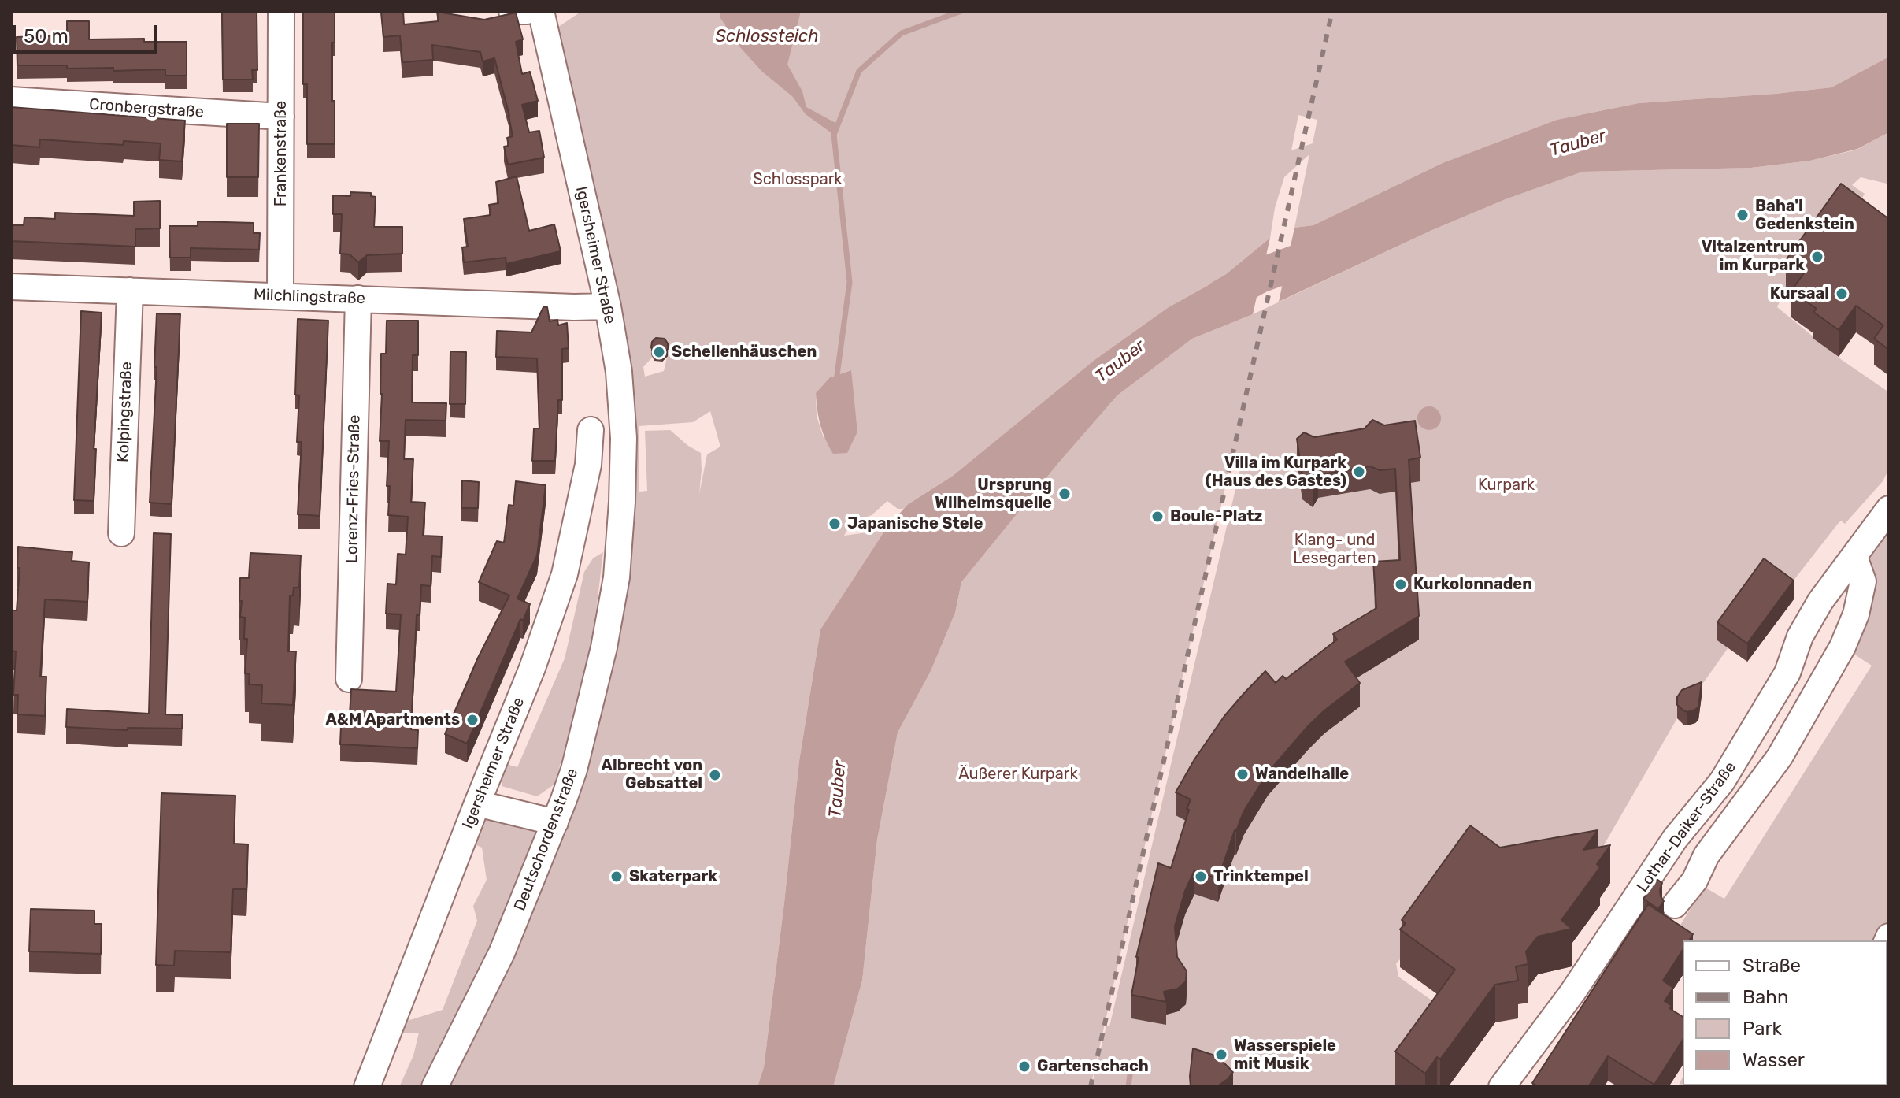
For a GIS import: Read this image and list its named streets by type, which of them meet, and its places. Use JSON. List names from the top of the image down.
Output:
{
  "streets": {
    "street": [
      "Cronbergstraße",
      "Frankenstraße",
      "Igersheimer Straße",
      "Milchlingstraße",
      "Kolpingstraße",
      "Lorenz-Fries-Straße",
      "Lothar-Daiker-Straße",
      "Deutschordenstraße"
    ]
  },
  "crossings": [
    ["Cronbergstraße", "Frankenstraße"],
    ["Frankenstraße", "Milchlingstraße"],
    ["Igersheimer Straße", "Milchlingstraße"],
    ["Igersheimer Straße", "Deutschordenstraße"],
    ["Milchlingstraße", "Kolpingstraße"],
    ["Milchlingstraße", "Lorenz-Fries-Straße"]
  ],
  "water": ["Schlossteich", "Tauber"],
  "parks": [
    "Schlosspark",
    "Kurpark",
    "Klang- und Lesegarten",
    "Äußerer Kurpark"
  ],
  "places": [
    "Baha'i Gedenkstein",
    "Vitalzentrum im Kurpark",
    "Kursaal",
    "Schellenhäuschen",
    "Villa im Kurpark (Haus des Gastes)",
    "Ursprung Wilhelmsquelle",
    "Boule-Platz",
    "Japanische Stele",
    "Kurkolonnaden",
    "A&M Apartments",
    "Wandelhalle",
    "Albrecht von Gebsattel",
    "Skaterpark",
    "Trinktempel",
    "Wasserspiele mit Musik",
    "Gartenschach"
  ],
  "legend": [
    "Straße",
    "Bahn",
    "Park",
    "Wasser"
  ],
  "scale_bar": "50 m"
}
